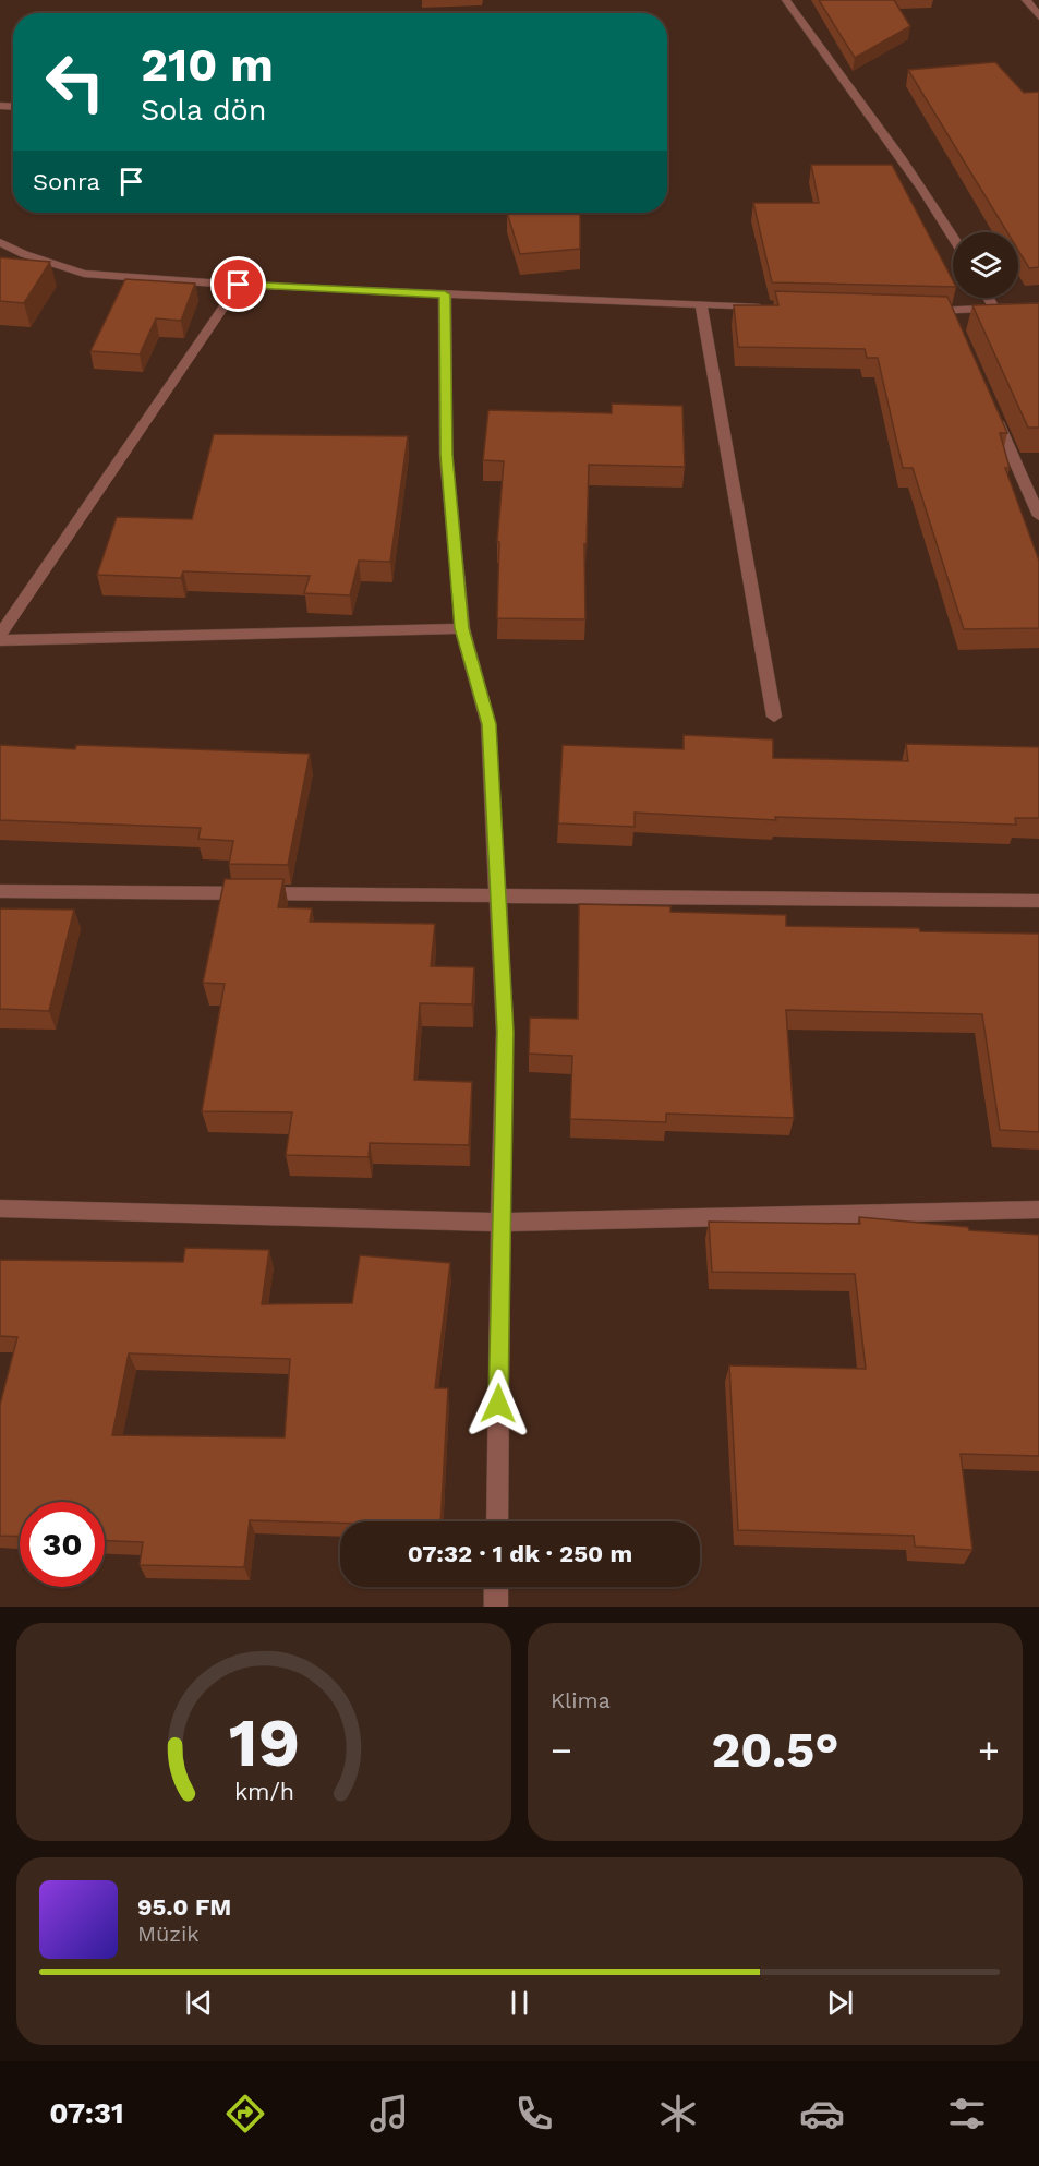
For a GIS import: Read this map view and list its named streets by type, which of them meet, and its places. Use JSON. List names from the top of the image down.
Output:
{
  "page": {
    "turn": ["210 m", "Sola dön"],
    "then": "Sonra",
    "limit": "30",
    "trip": "07:32 · 1 dk · 250 m",
    "tile": "Klima",
    "heat": ["−", "20.5°", "+"],
    "song": ["95.0 FM", "Müzik"],
    "tabs": "07:31",
    "gauge": ["19", "km/h"]
  }
}
